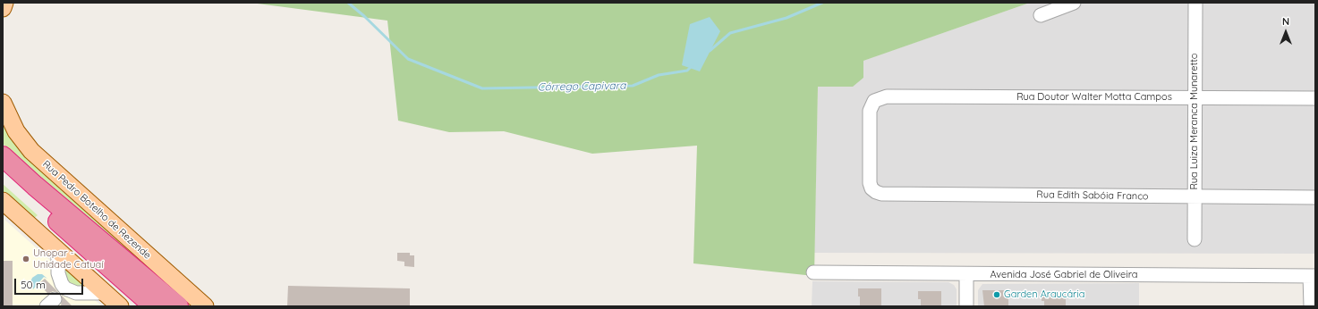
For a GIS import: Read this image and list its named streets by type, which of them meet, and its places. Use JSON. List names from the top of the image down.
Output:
{
  "streets": {
    "main road": ["Rua Pedro Botelho de Rezende"],
    "street": [
      "Rua Doutor Walter Motta Campos",
      "Rua Luiza Meranca Munaretto",
      "Rua Edith Sabóia Franco",
      "Avenida José Gabriel de Oliveira"
    ]
  },
  "crossings": [
    ["Rua Doutor Walter Motta Campos", "Rua Luiza Meranca Munaretto"],
    ["Rua Doutor Walter Motta Campos", "Rua Edith Sabóia Franco"],
    ["Rua Luiza Meranca Munaretto", "Rua Edith Sabóia Franco"]
  ],
  "water": ["Córrego Capivara"],
  "places": ["Unopar - Unidade Catuaí", "Garden Araucária"],
  "scale_bar": "50 m",
  "north": "top"
}
